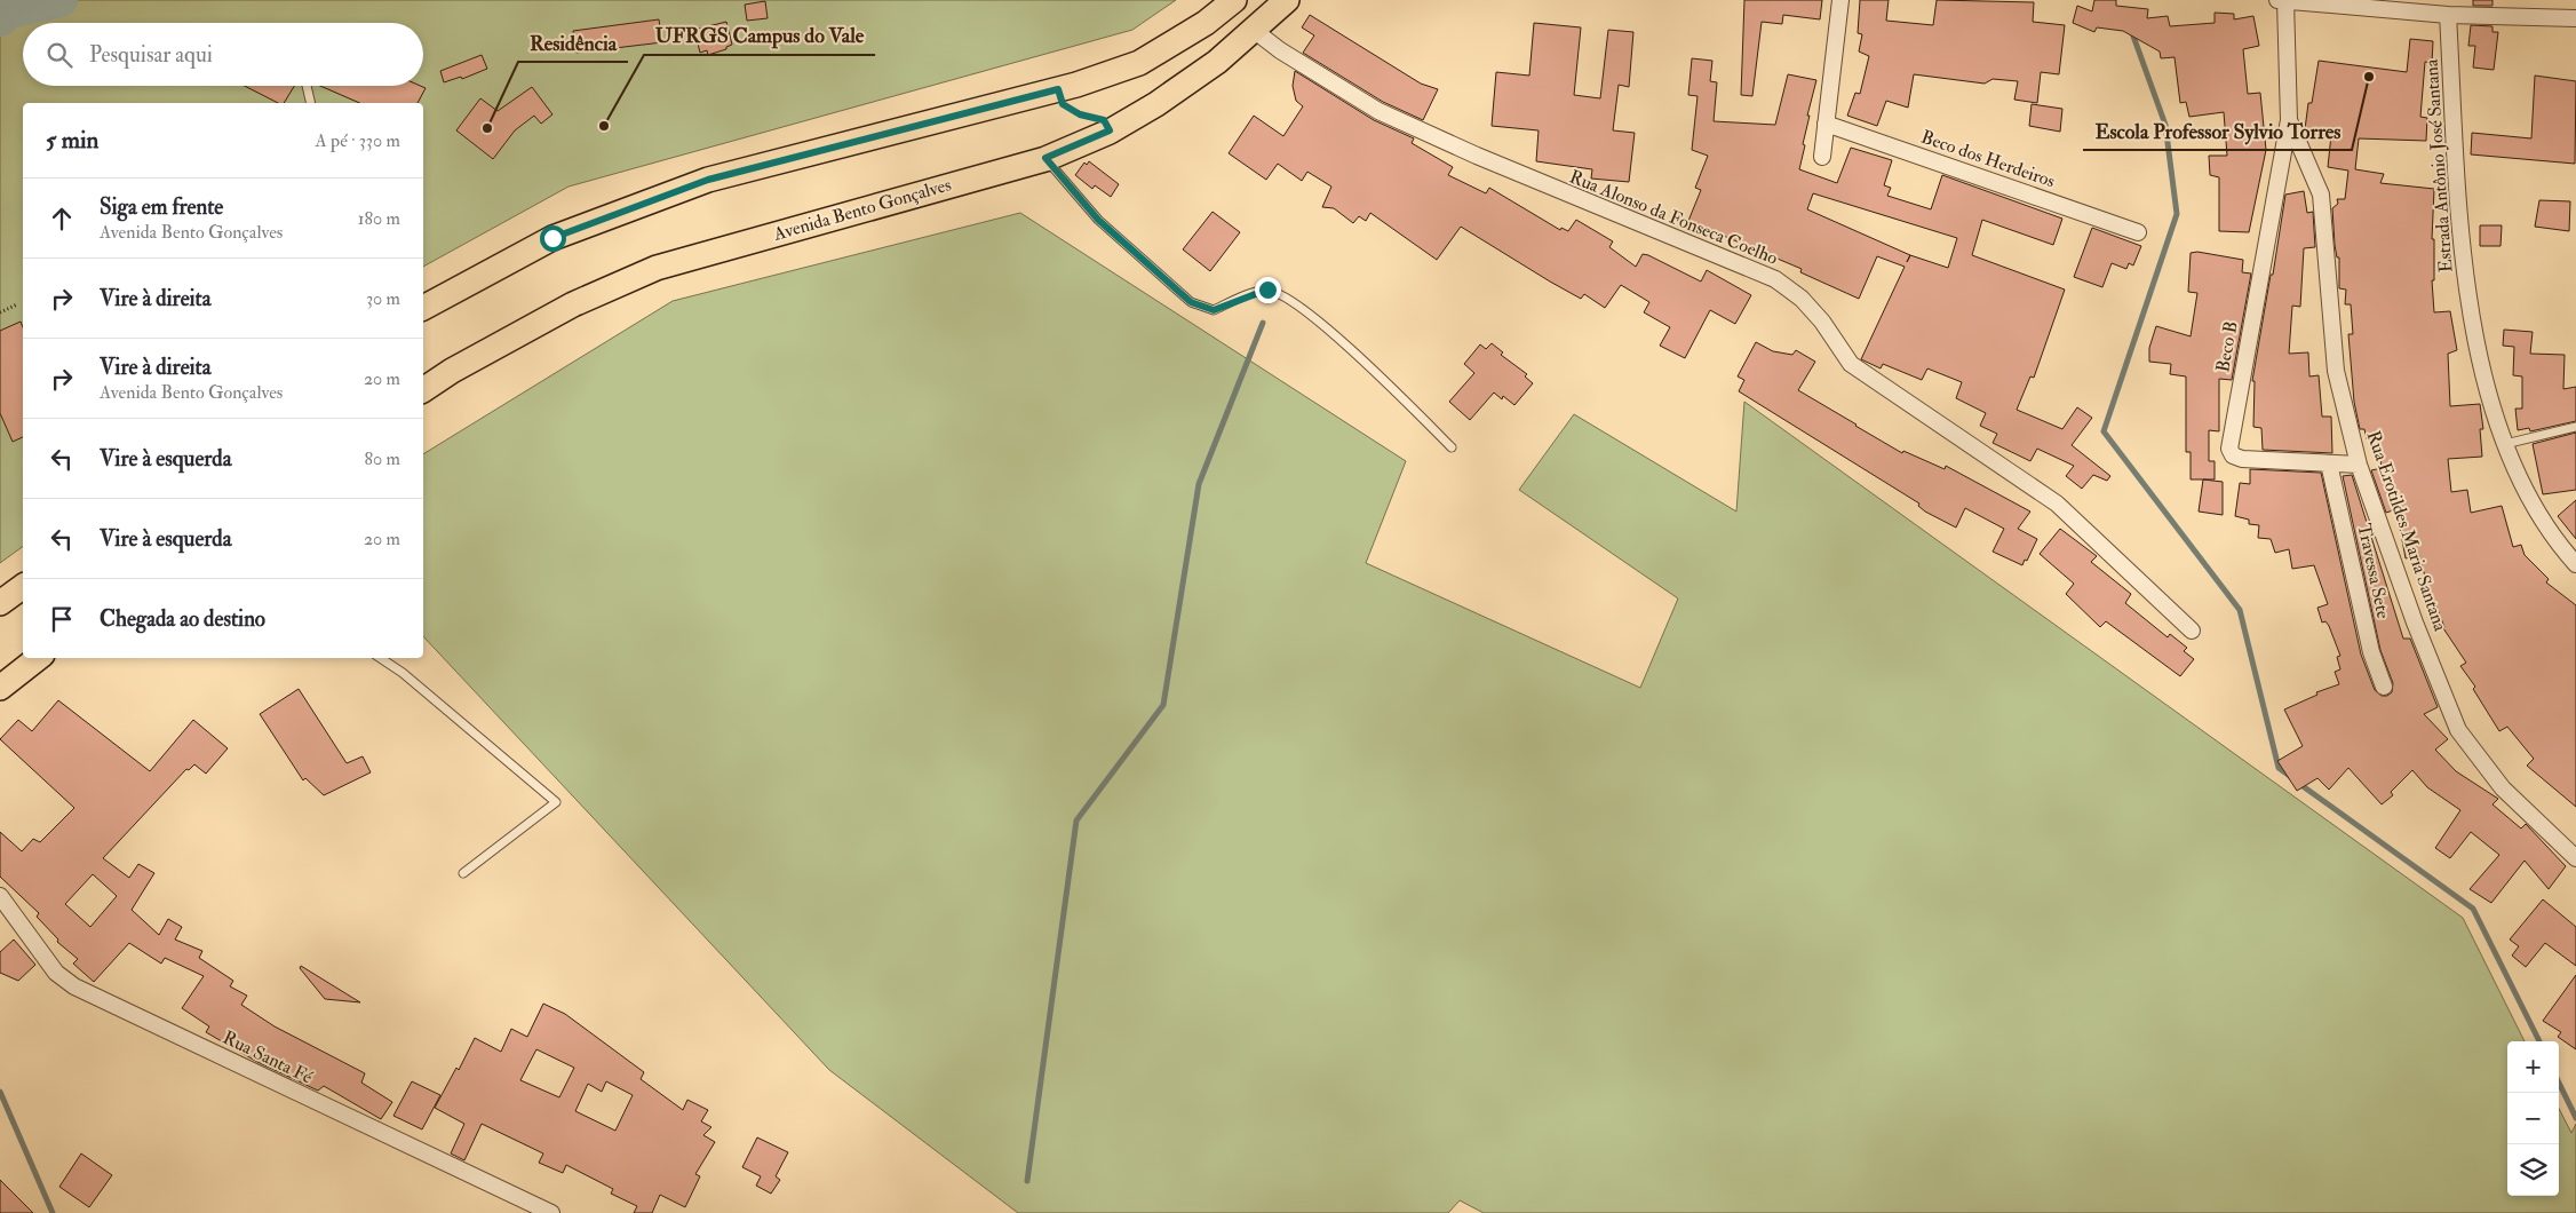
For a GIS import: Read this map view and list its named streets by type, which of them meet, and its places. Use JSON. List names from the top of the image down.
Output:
{
  "streets": {
    "main road": ["Avenida Bento Gonçalves"],
    "street": [
      "Beco dos Herdeiros",
      "Estrada Antônio José Santana",
      "Rua Alonso da Fonseca Coelho",
      "Beco B",
      "Rua Erotildes Maria Santana",
      "Travessa Sete",
      "Rua Santa Fé"
    ]
  },
  "crossings": [
    ["Avenida Bento Gonçalves", "Rua Alonso da Fonseca Coelho"],
    ["Beco B", "Rua Erotildes Maria Santana"],
    ["Beco B", "Travessa Sete"]
  ],
  "places": ["Escola Professor Sylvio Torres", "UFRGS Campus do Vale", "Residência"],
  "page": {
    "search": "Pesquisar aqui",
    "heading": ["5 min", "A pé · 330 m"],
    "list": [
      ["Siga em frente", "Avenida Bento Gonçalves", "180 m"],
      ["Vire à direita", "30 m"],
      ["Vire à direita", "Avenida Bento Gonçalves", "20 m"],
      ["Vire à esquerda", "80 m"],
      ["Vire à esquerda", "20 m"],
      "Chegada ao destino"
    ],
    "map_buttons": ["+", "−"]
  }
}
